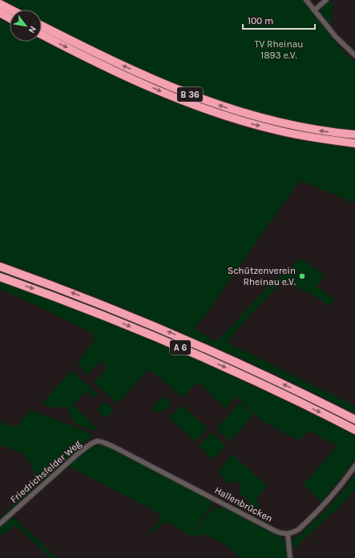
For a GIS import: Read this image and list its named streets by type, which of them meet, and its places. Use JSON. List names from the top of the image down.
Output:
{
  "streets": {
    "highway": ["B 36", "A 6"],
    "street": ["Friedrichsfelder Weg", "Hallenbrücken"]
  },
  "crossings": [
    ["Friedrichsfelder Weg", "Hallenbrücken"]
  ],
  "parks": ["TV Rheinau 1893 e.V."],
  "places": ["Schützenverein Rheinau e.V."],
  "scale_bar": "100 m",
  "north": "bottom right"
}
